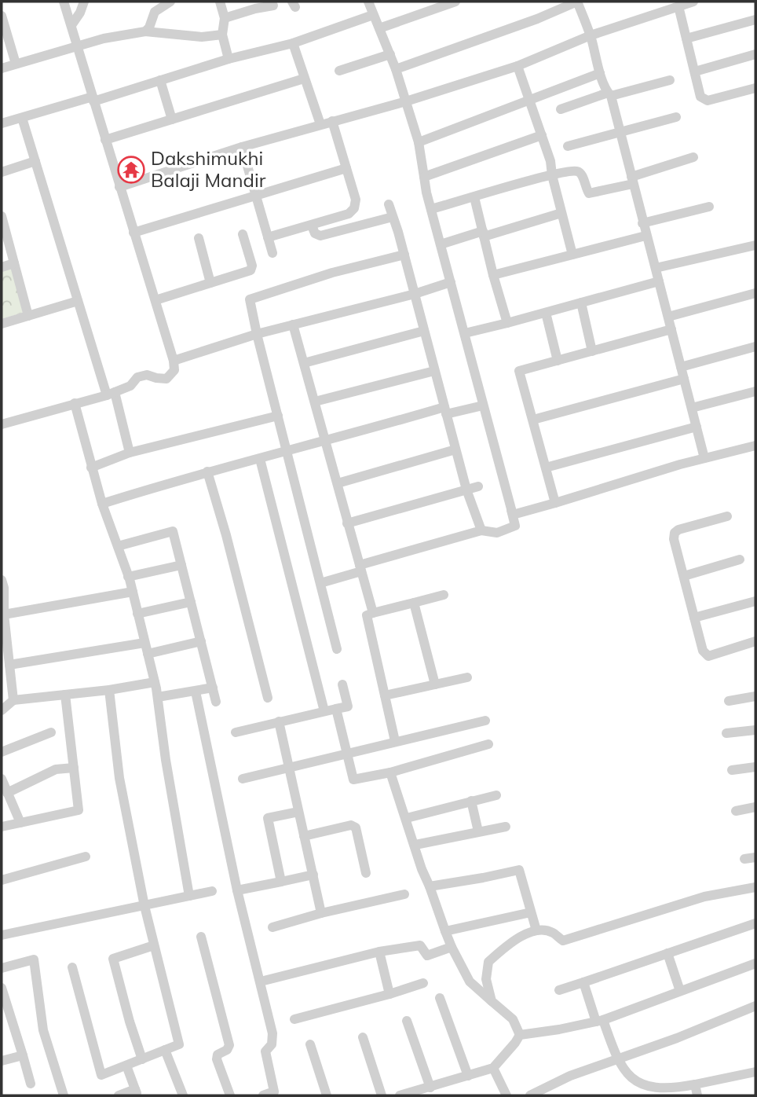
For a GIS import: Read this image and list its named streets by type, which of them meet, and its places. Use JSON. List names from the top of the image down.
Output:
{
  "places": {
    "temple": ["Dakshimukhi Balaji Mandir"]
  }
}
